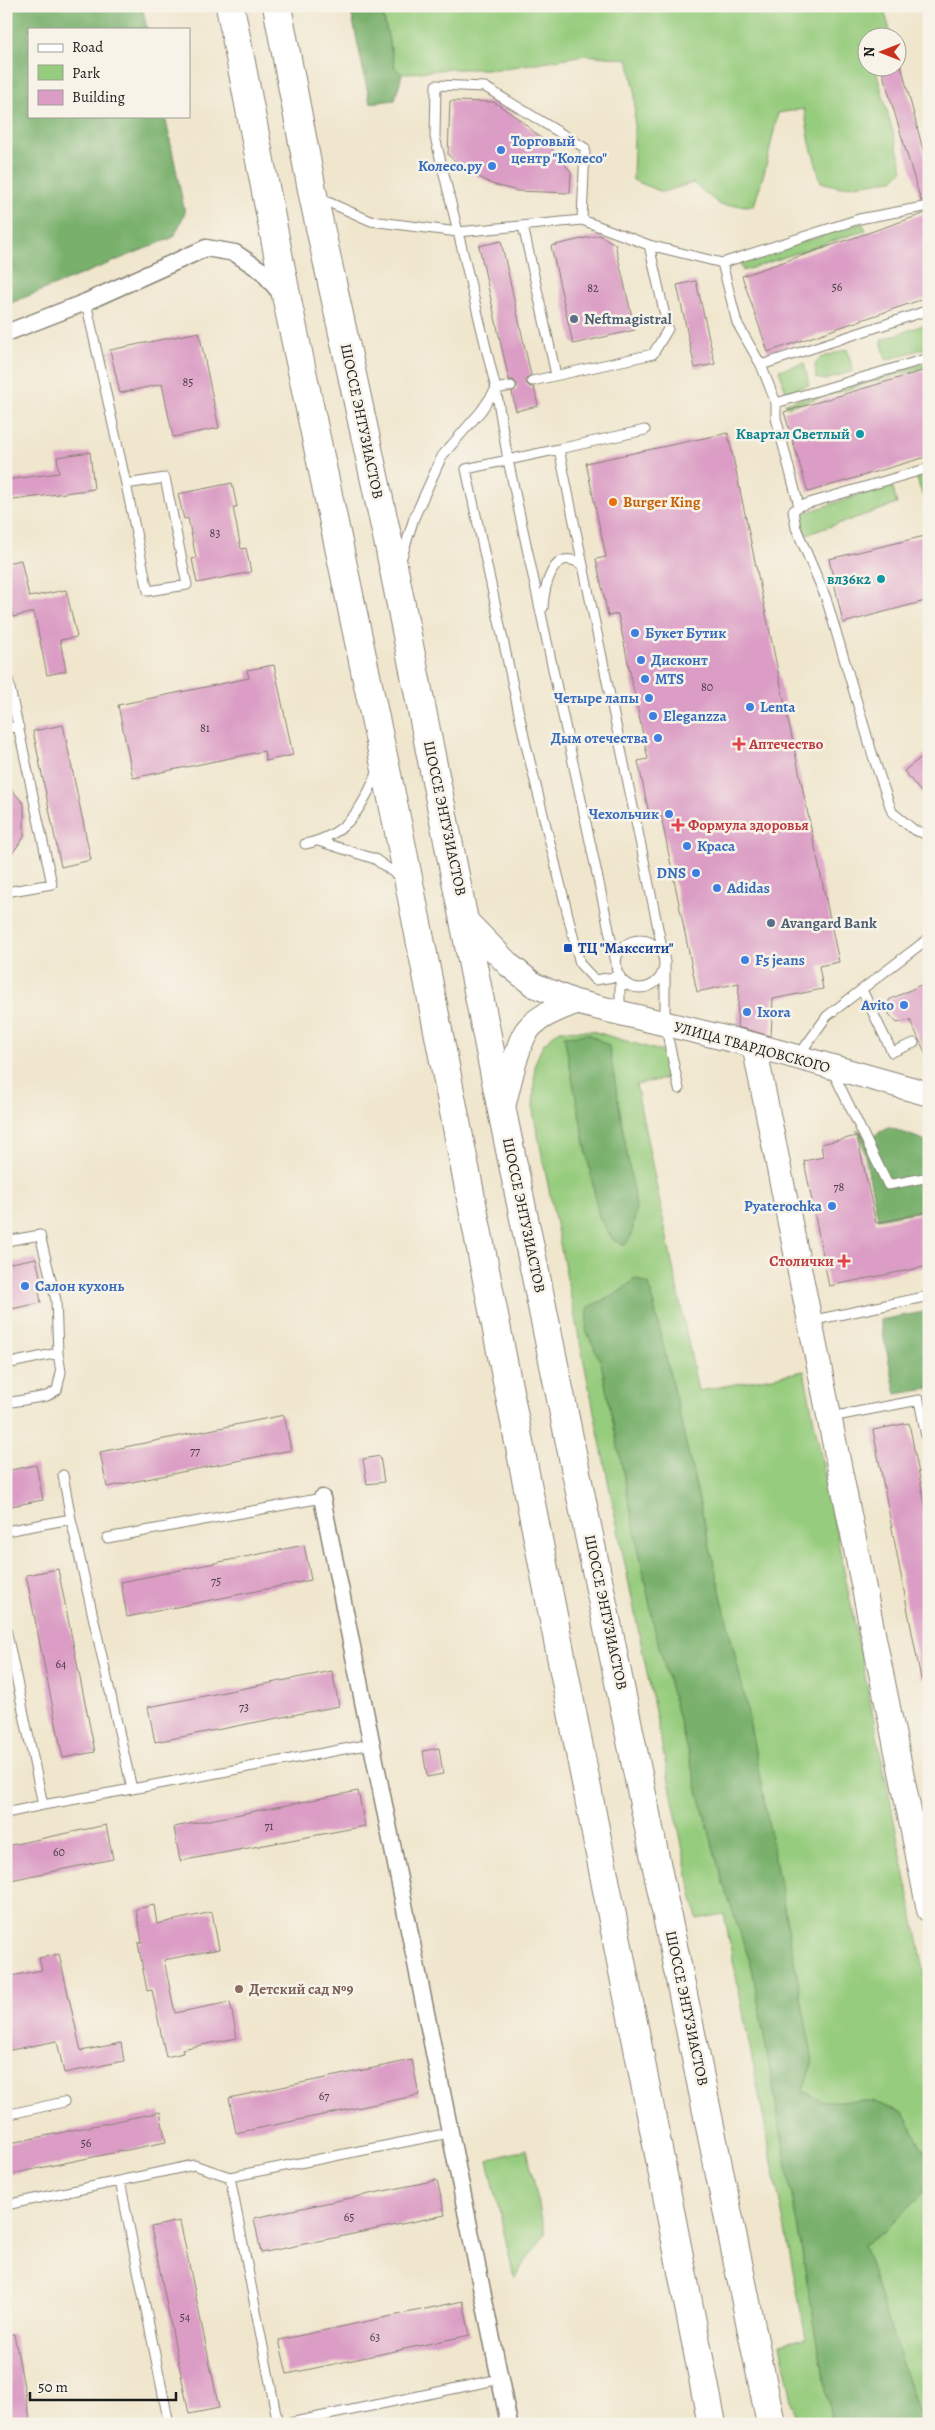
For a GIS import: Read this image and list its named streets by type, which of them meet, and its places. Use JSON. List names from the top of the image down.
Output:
{
  "streets": {
    "highway": ["ШОССЕ ЭНТУЗИАСТОВ"],
    "street": ["УЛИЦА ТВАРДОВСКОГО"]
  },
  "crossings": [
    ["ШОССЕ ЭНТУЗИАСТОВ", "УЛИЦА ТВАРДОВСКОГО"]
  ],
  "places": {
    "other": [
      "Торговый центр \"Колесо\"",
      "Колесо.ру",
      "Neftmagistral",
      "Квартал Светлый",
      "Burger King",
      "вл36к2",
      "Букет Бутик",
      "Дисконт",
      "MTS",
      "Четыре лапы",
      "Lenta",
      "Eleganzza",
      "Дым отечества",
      "Чехольчик",
      "Краса",
      "DNS",
      "Adidas",
      "Avangard Bank",
      "F5 jeans",
      "Avito",
      "Ixora",
      "Pyaterochka",
      "Салон кухонь",
      "Детский сад №9"
    ],
    "health": ["Аптечество", "Формула здоровья", "Столички"],
    "transit": ["ТЦ \"Макссити\""]
  },
  "house_numbers": [
    "56",
    "82",
    "85",
    "83",
    "80",
    "81",
    "78",
    "77",
    "75",
    "64",
    "73",
    "71",
    "60",
    "67",
    "56",
    "65",
    "54",
    "63"
  ],
  "legend": ["Road", "Park", "Building"],
  "scale_bar": "50 m",
  "north": "left"
}
